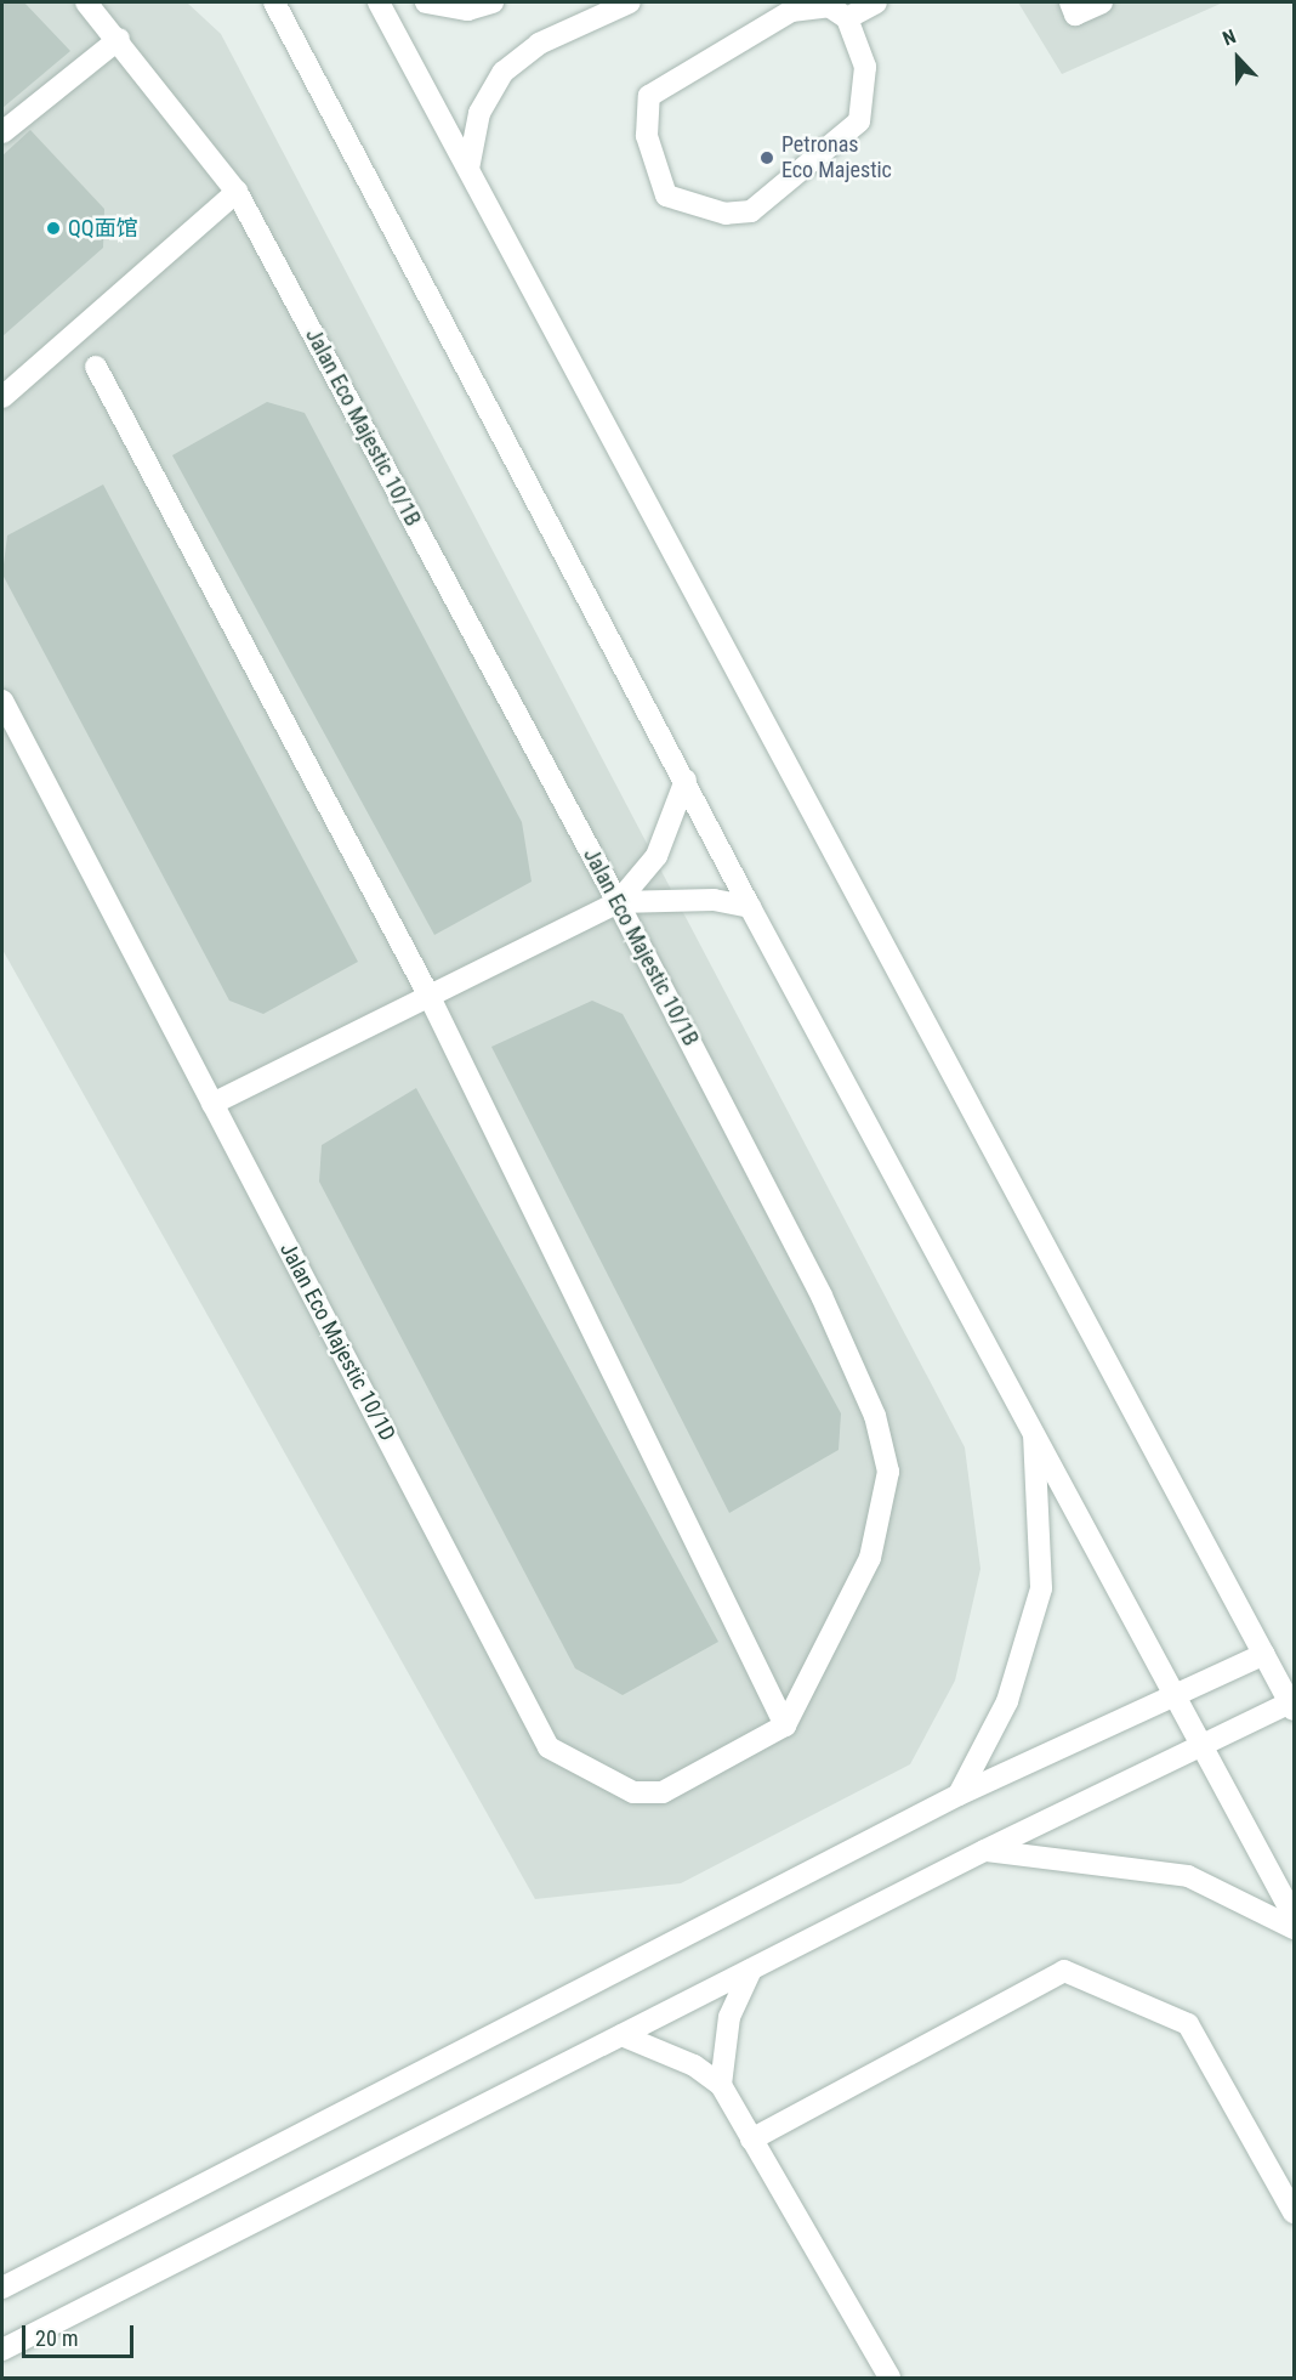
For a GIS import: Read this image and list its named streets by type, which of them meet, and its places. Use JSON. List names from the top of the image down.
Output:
{
  "streets": {
    "street": ["Jalan Eco Majestic 10/1B", "Jalan Eco Majestic 10/1D"]
  },
  "crossings": [
    ["Jalan Eco Majestic 10/1B", "Jalan Eco Majestic 10/1D"]
  ],
  "places": ["Petronas Eco Majestic", "QQ面馆"],
  "scale_bar": "20 m",
  "north": "top"
}
